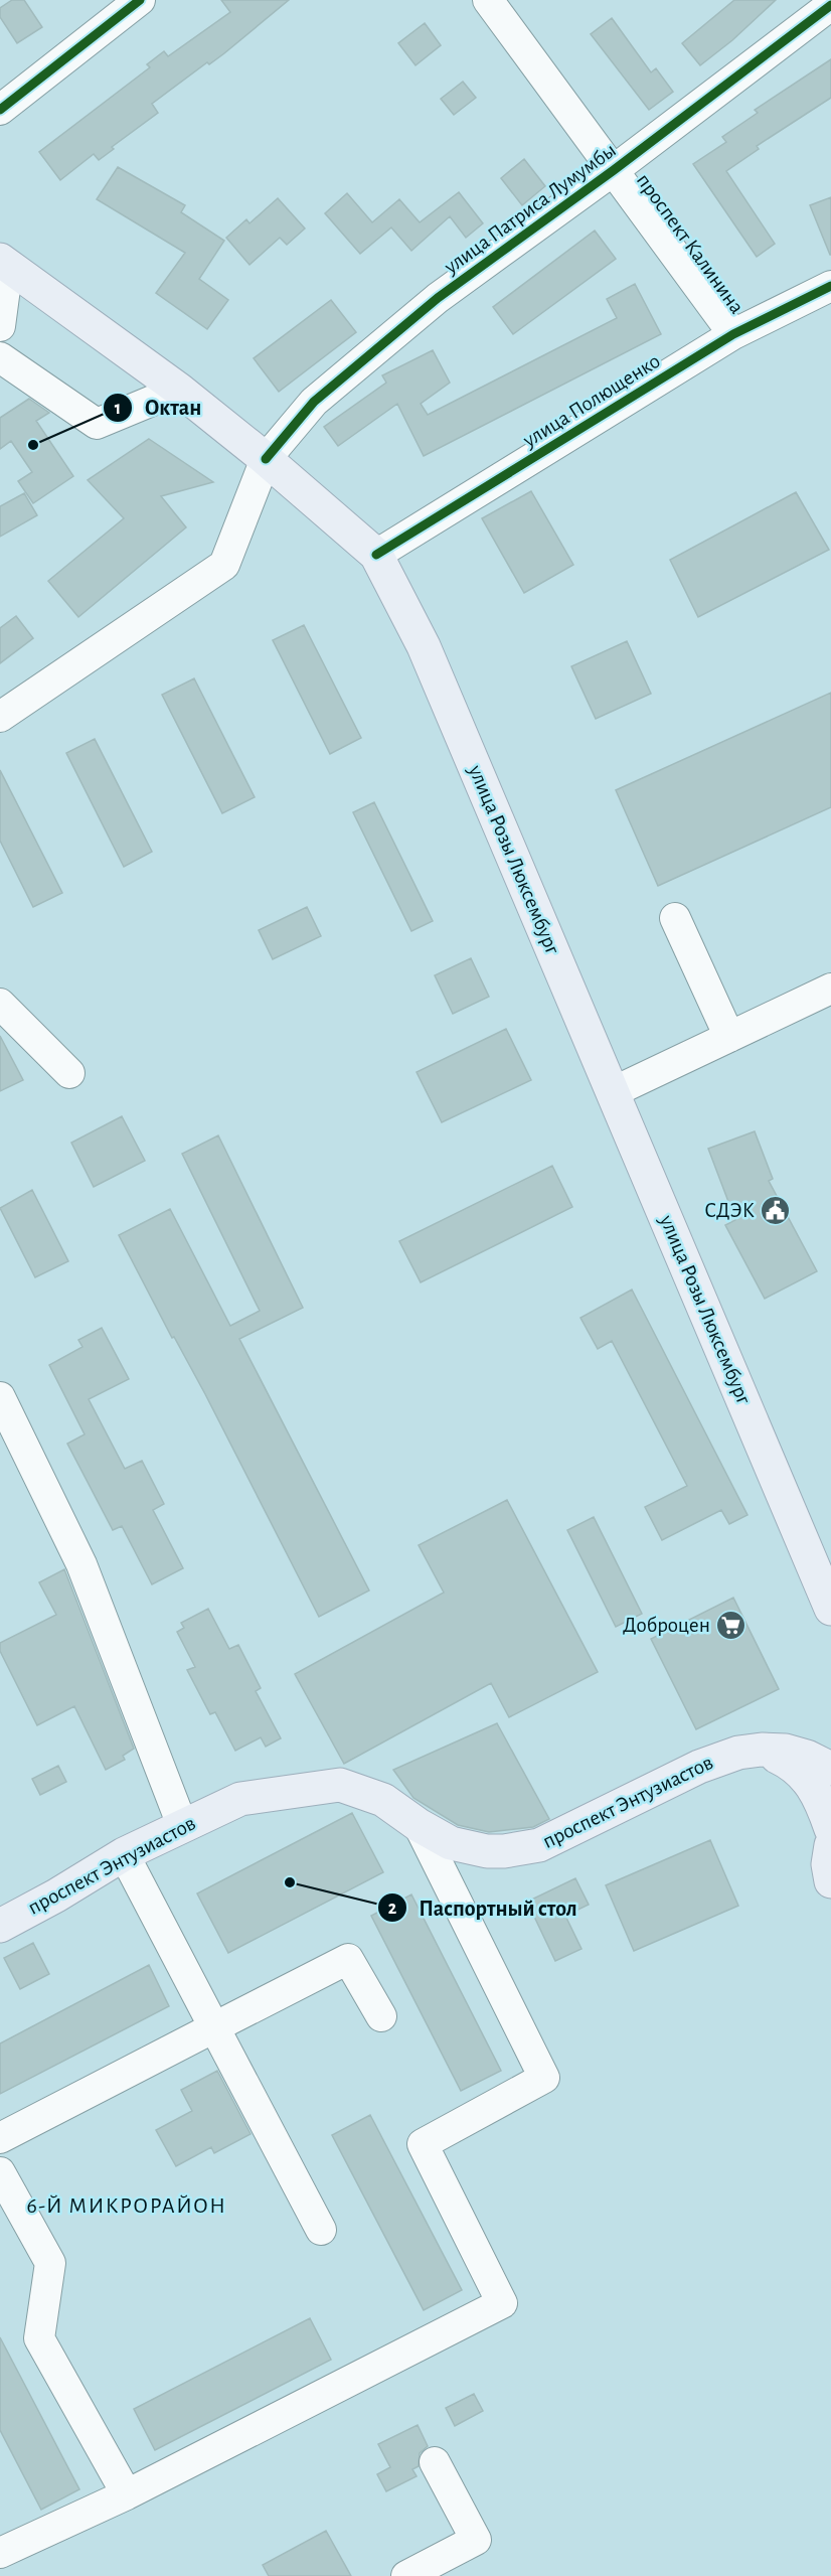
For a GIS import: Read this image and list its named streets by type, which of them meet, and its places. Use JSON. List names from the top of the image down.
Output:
{
  "streets": {
    "main road": ["улица Розы Люксембург", "проспект Энтузиастов"],
    "street": ["улица Патриса Лумумбы", "проспект Калинина", "улица Полющенко"]
  },
  "crossings": [
    ["улица Патриса Лумумбы", "проспект Калинина"],
    ["улица Патриса Лумумбы", "улица Розы Люксембург"],
    ["проспект Калинина", "улица Полющенко"],
    ["улица Полющенко", "улица Розы Люксембург"]
  ],
  "districts": ["6-Й МИКРОРАЙОН"],
  "places": {
    "other": ["Октан", "Паспортный стол"],
    "public building": ["СДЭК"],
    "supermarket": ["Доброцен"]
  }
}
